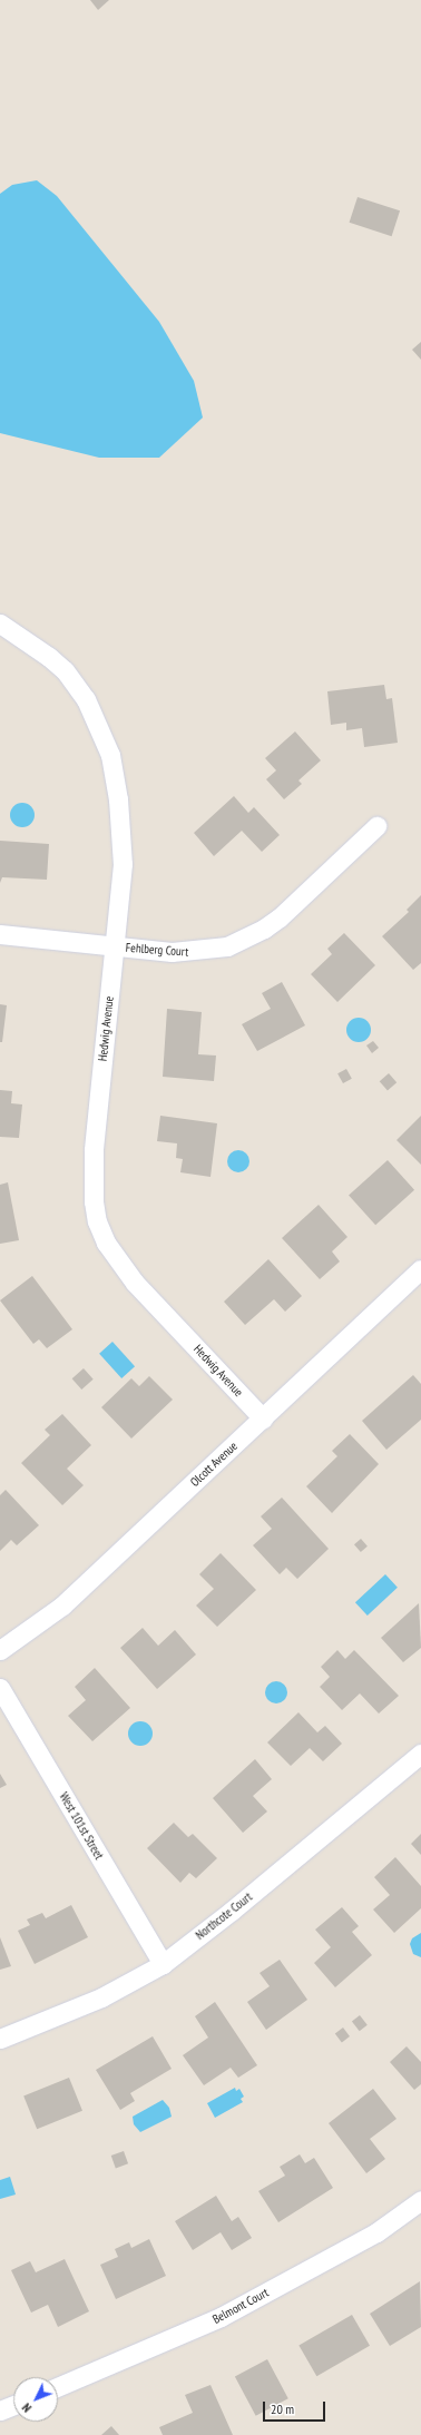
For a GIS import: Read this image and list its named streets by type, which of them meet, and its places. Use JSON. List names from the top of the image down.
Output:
{
  "streets": {
    "street": [
      "Fehlberg Court",
      "Hedwig Avenue",
      "Olcott Avenue",
      "West 101st Street",
      "Northcote Court",
      "Belmont Court"
    ]
  },
  "crossings": [
    ["Fehlberg Court", "Hedwig Avenue"],
    ["Hedwig Avenue", "Olcott Avenue"],
    ["West 101st Street", "Northcote Court"]
  ],
  "scale_bar": "20 m",
  "north": "bottom left"
}
